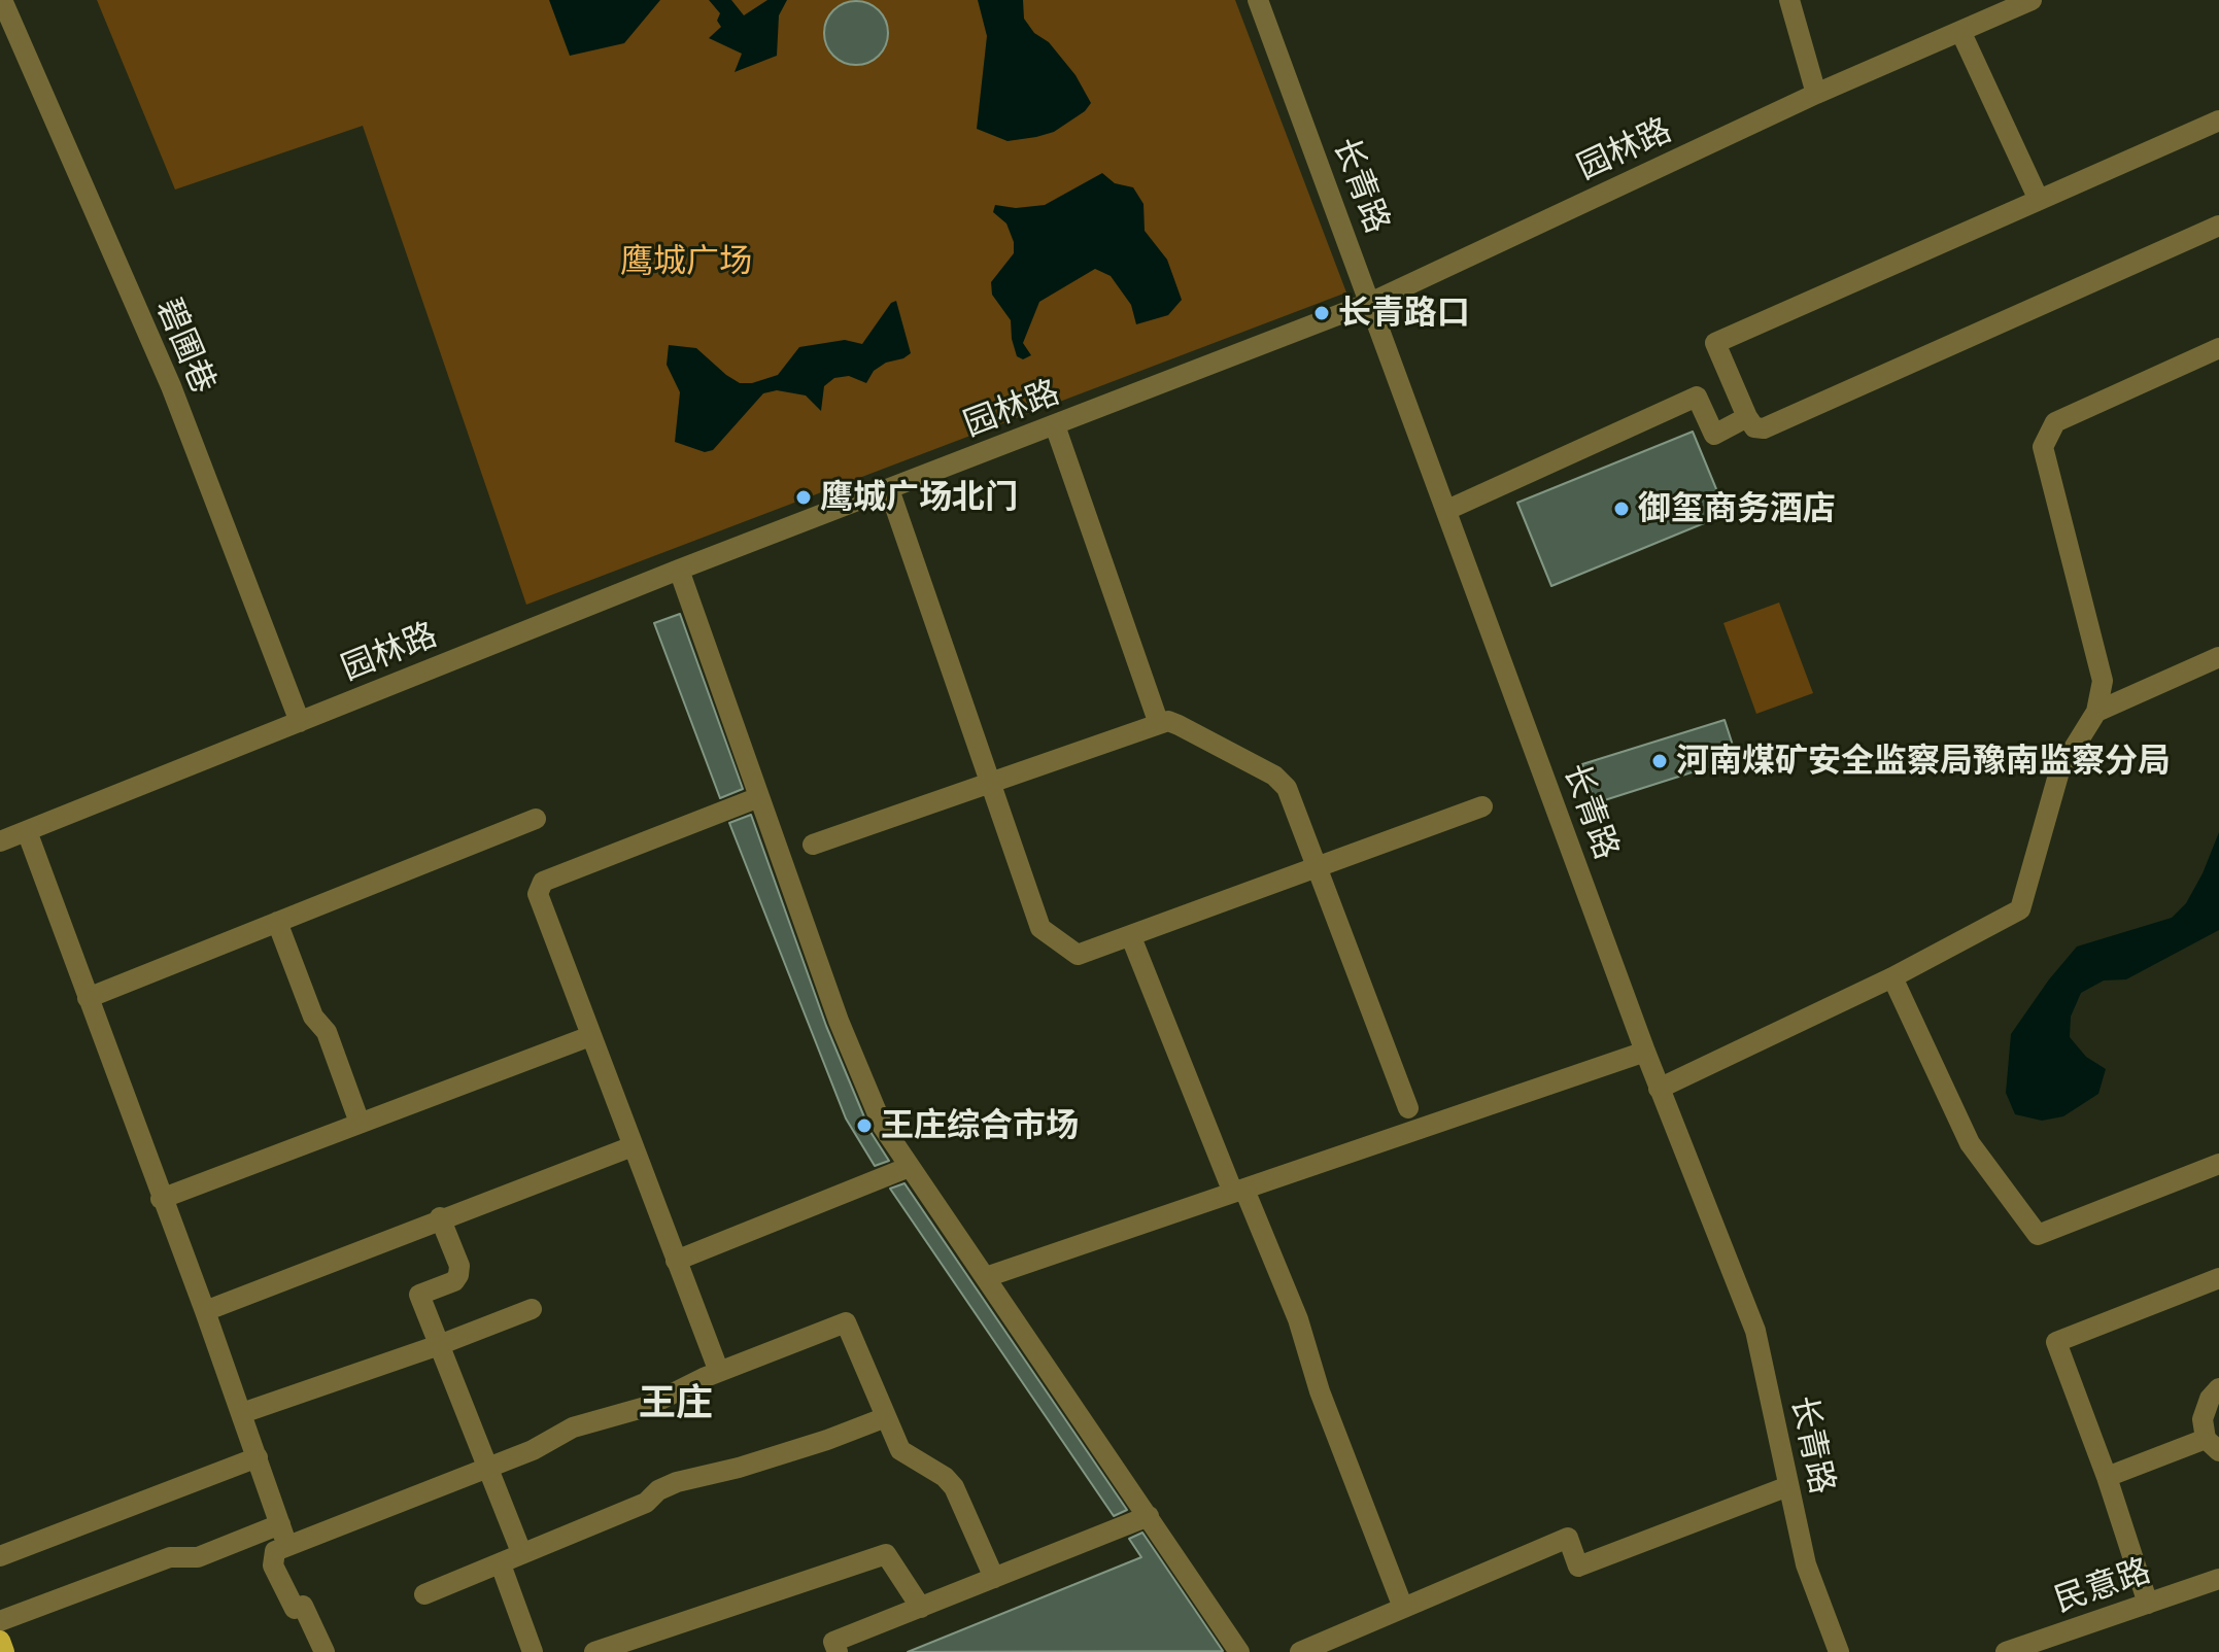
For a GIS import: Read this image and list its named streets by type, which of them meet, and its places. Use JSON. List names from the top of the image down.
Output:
{
  "streets": {
    "street": [
      "园林路",
      "长青路",
      "碧圃巷",
      "民意路"
    ]
  },
  "crossings": [
    ["园林路", "长青路"],
    ["园林路", "碧圃巷"]
  ],
  "districts": ["王庄"],
  "parks": ["鹰城广场"],
  "places": [
    "长青路口",
    "鹰城广场北门",
    "御玺商务酒店",
    "河南煤矿安全监察局豫南监察分局",
    "王庄综合市场"
  ]
}
